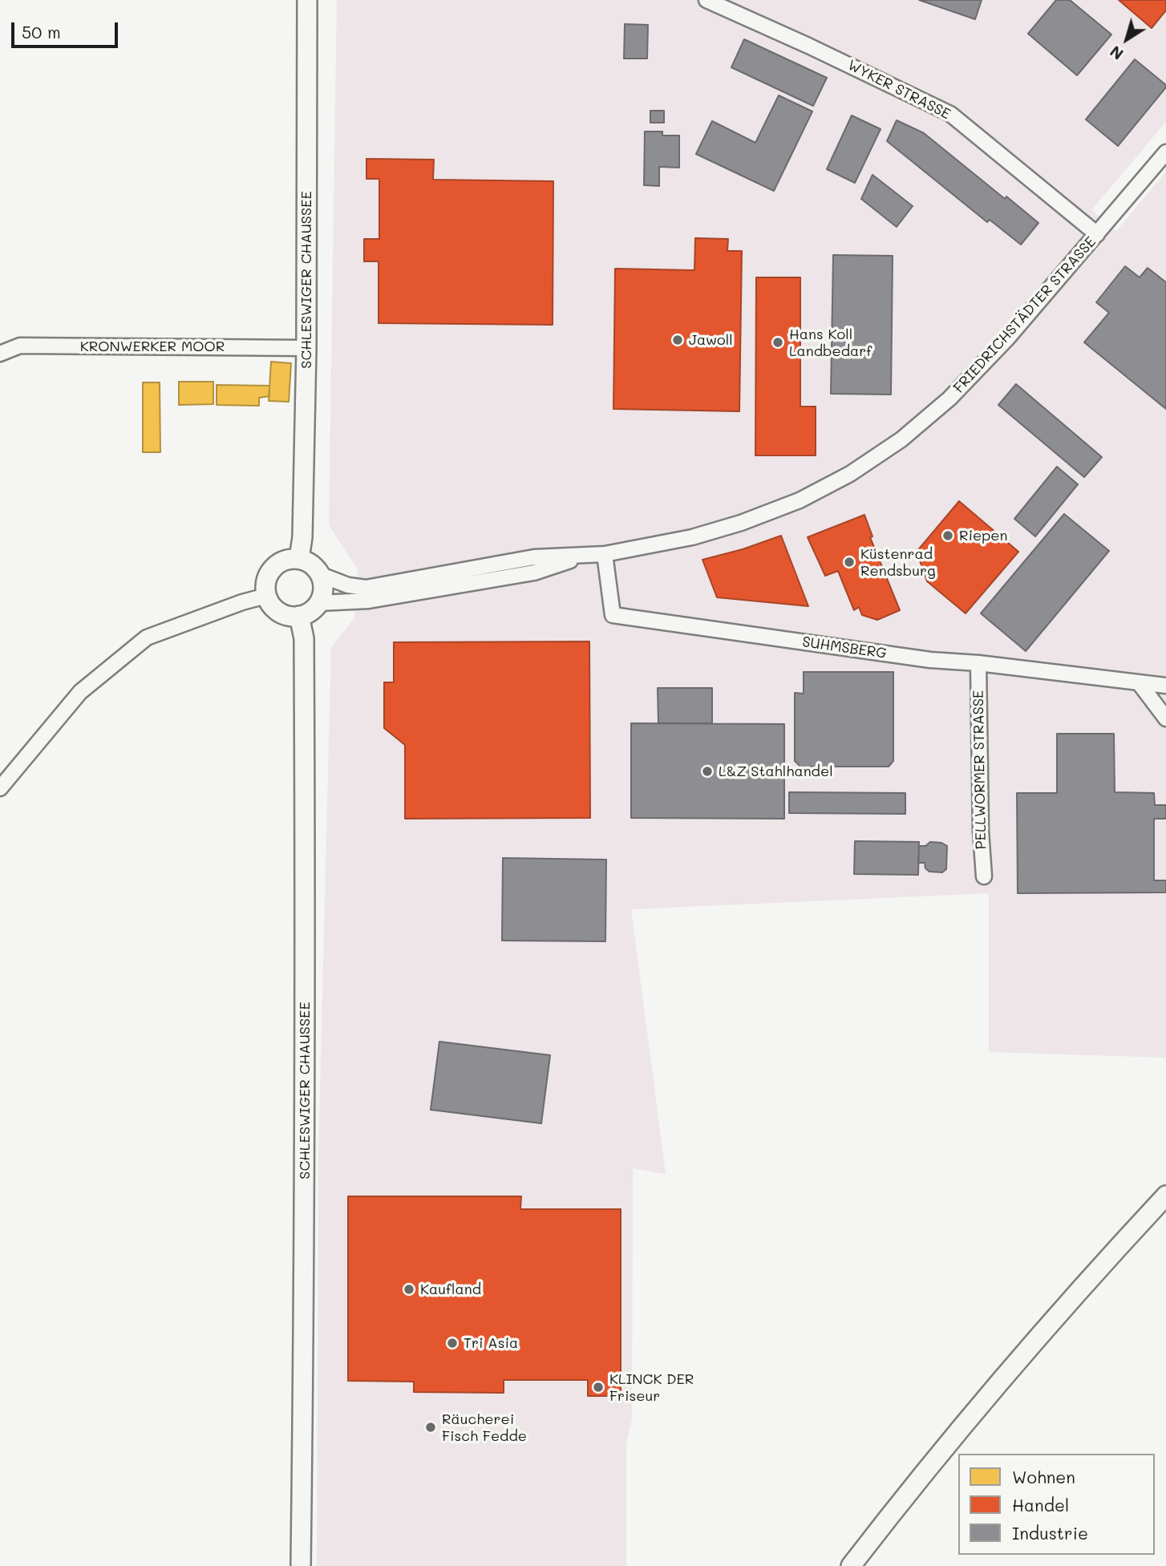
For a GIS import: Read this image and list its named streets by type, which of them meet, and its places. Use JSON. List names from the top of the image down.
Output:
{
  "streets": {
    "main road": ["SCHLESWIGER CHAUSSEE"],
    "street": [
      "WYKER STRASSE",
      "FRIEDRICHSTÄDTER STRASSE",
      "KRONWERKER MOOR",
      "SUHMSBERG",
      "PELLWORMER STRASSE"
    ]
  },
  "crossings": [
    ["WYKER STRASSE", "FRIEDRICHSTÄDTER STRASSE"],
    ["SCHLESWIGER CHAUSSEE", "FRIEDRICHSTÄDTER STRASSE"],
    ["SCHLESWIGER CHAUSSEE", "KRONWERKER MOOR"],
    ["FRIEDRICHSTÄDTER STRASSE", "SUHMSBERG"],
    ["SUHMSBERG", "PELLWORMER STRASSE"]
  ],
  "places": [
    "Jawoll",
    "Hans Koll Landbedarf",
    "Riepen",
    "Küstenrad Rendsburg",
    "L&Z Stahlhandel",
    "Kaufland",
    "Tri Asia",
    "KLINCK DER Friseur",
    "Räucherei Fisch Fedde"
  ],
  "legend": ["Wohnen", "Handel", "Industrie"],
  "scale_bar": "50 m",
  "north": "bottom left"
}
